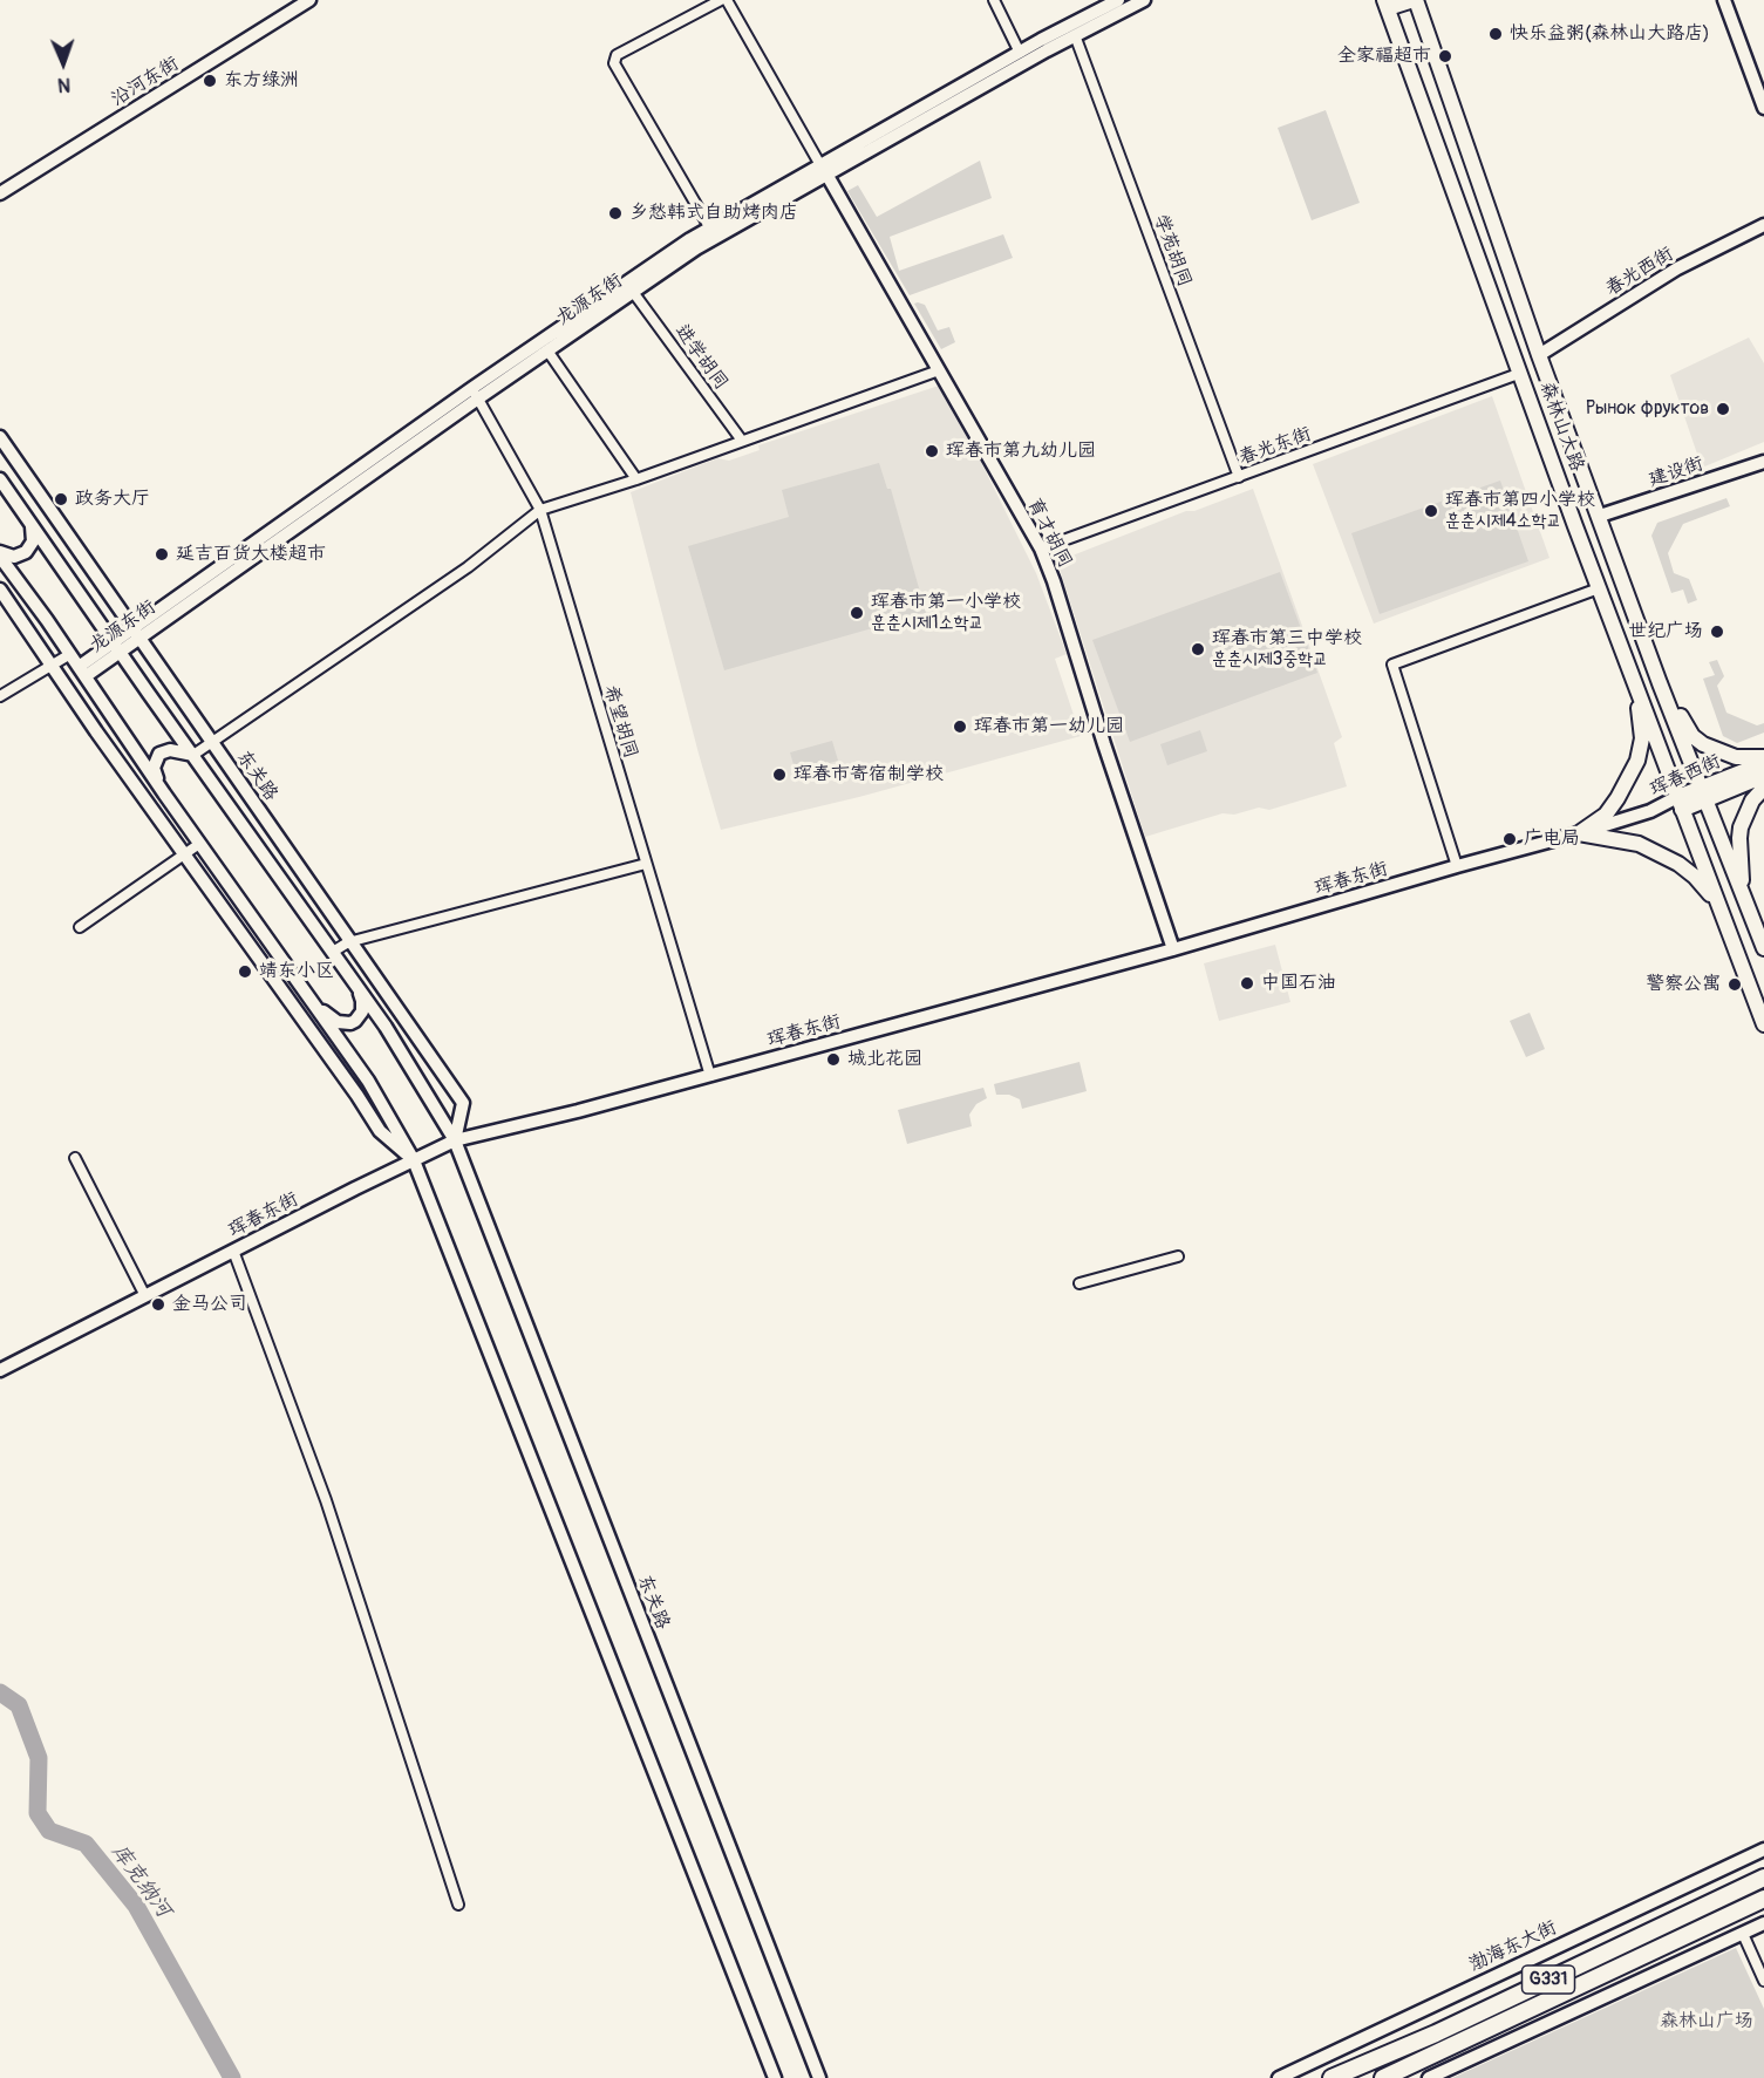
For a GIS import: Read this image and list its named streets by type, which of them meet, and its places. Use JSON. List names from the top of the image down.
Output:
{
  "streets": {
    "highway": ["G331"],
    "main road": [
      "沿河东街",
      "春光西街",
      "龙源东街",
      "森林山大路",
      "建设街",
      "育才胡同",
      "东关路",
      "珲春西街",
      "珲春东街",
      "渤海东大街"
    ],
    "street": [
      "学苑胡同",
      "进学胡同",
      "春光东街",
      "希望胡同"
    ]
  },
  "crossings": [
    ["学苑胡同", "龙源东街"],
    ["学苑胡同", "春光东街"],
    ["春光西街", "森林山大路"],
    ["龙源东街", "进学胡同"],
    ["龙源东街", "育才胡同"],
    ["龙源东街", "希望胡同"],
    ["龙源东街", "东关路"],
    ["森林山大路", "春光东街"],
    ["森林山大路", "建设街"],
    ["森林山大路", "珲春西街"],
    ["春光东街", "育才胡同"],
    ["育才胡同", "珲春东街"],
    ["希望胡同", "珲春东街"],
    ["东关路", "珲春东街"],
    ["珲春西街", "珲春东街"]
  ],
  "water": ["库克纳河"],
  "parks": ["森林山广场"],
  "places": [
    "快乐益粥(森林山大路店)",
    "全家福超市",
    "东方绿洲",
    "乡愁韩式自助烤肉店",
    "Рынок фруктов",
    "珲春市第九幼儿园",
    "政务大厅",
    "珲春市第四小学校 훈춘시제4소학교",
    "延吉百货大楼超市",
    "珲春市第一小学校 훈춘시제1소학교",
    "世纪广场",
    "珲春市第三中学校 훈춘시제3중학교",
    "珲春市第一幼儿园",
    "珲春市寄宿制学校",
    "广电局",
    "靖东小区",
    "中国石油",
    "警察公寓",
    "城北花园",
    "金马公司"
  ],
  "north": "bottom"
}
